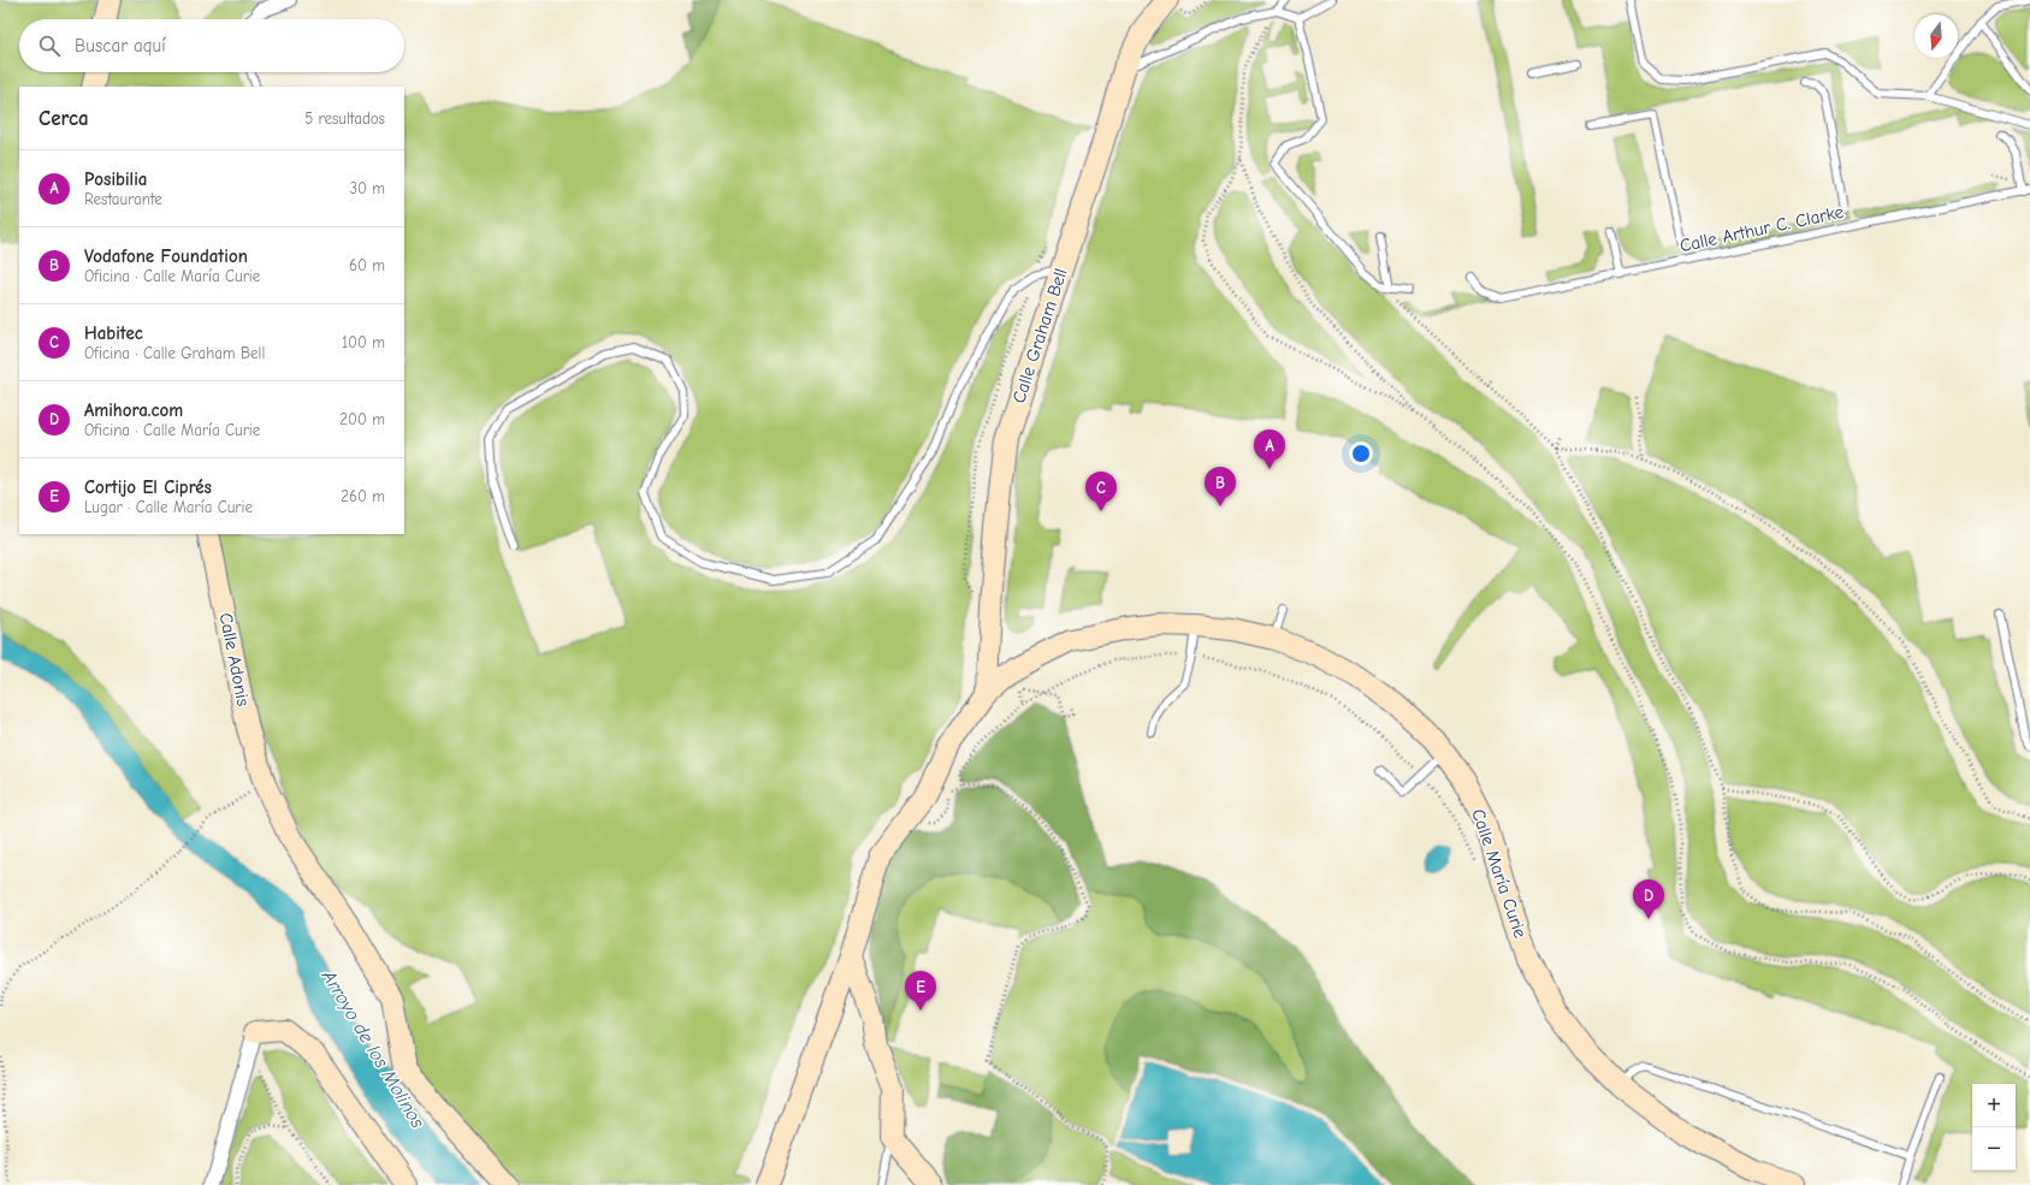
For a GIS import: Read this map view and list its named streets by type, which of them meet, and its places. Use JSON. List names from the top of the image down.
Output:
{
  "streets": {
    "street": ["Calle Graham Bell", "Calle Adonis", "Calle María Curie"],
    "lane": ["Calle Arthur C. Clarke"]
  },
  "crossings": [
    ["Calle Graham Bell", "Calle María Curie"]
  ],
  "water": ["Arroyo de los Molinos"],
  "north": "bottom",
  "page": {
    "search": "Buscar aquí",
    "heading": ["Cerca", "5 resultados"],
    "list": [
      {
        "mark": "A",
        "name": "Posibilia",
        "note": "Restaurante",
        "value": "30 m"
      },
      {
        "mark": "B",
        "name": "Vodafone Foundation",
        "note": "Oficina · Calle María Curie",
        "value": "60 m"
      },
      {
        "mark": "C",
        "name": "Habitec",
        "note": "Oficina · Calle Graham Bell",
        "value": "100 m"
      },
      {
        "mark": "D",
        "name": "Amihora.com",
        "note": "Oficina · Calle María Curie",
        "value": "200 m"
      },
      {
        "mark": "E",
        "name": "Cortijo El Ciprés",
        "note": "Lugar · Calle María Curie",
        "value": "260 m"
      }
    ],
    "pins": [
      "A",
      "B",
      "C",
      "D",
      "E"
    ],
    "map_buttons": ["+", "−"]
  }
}
